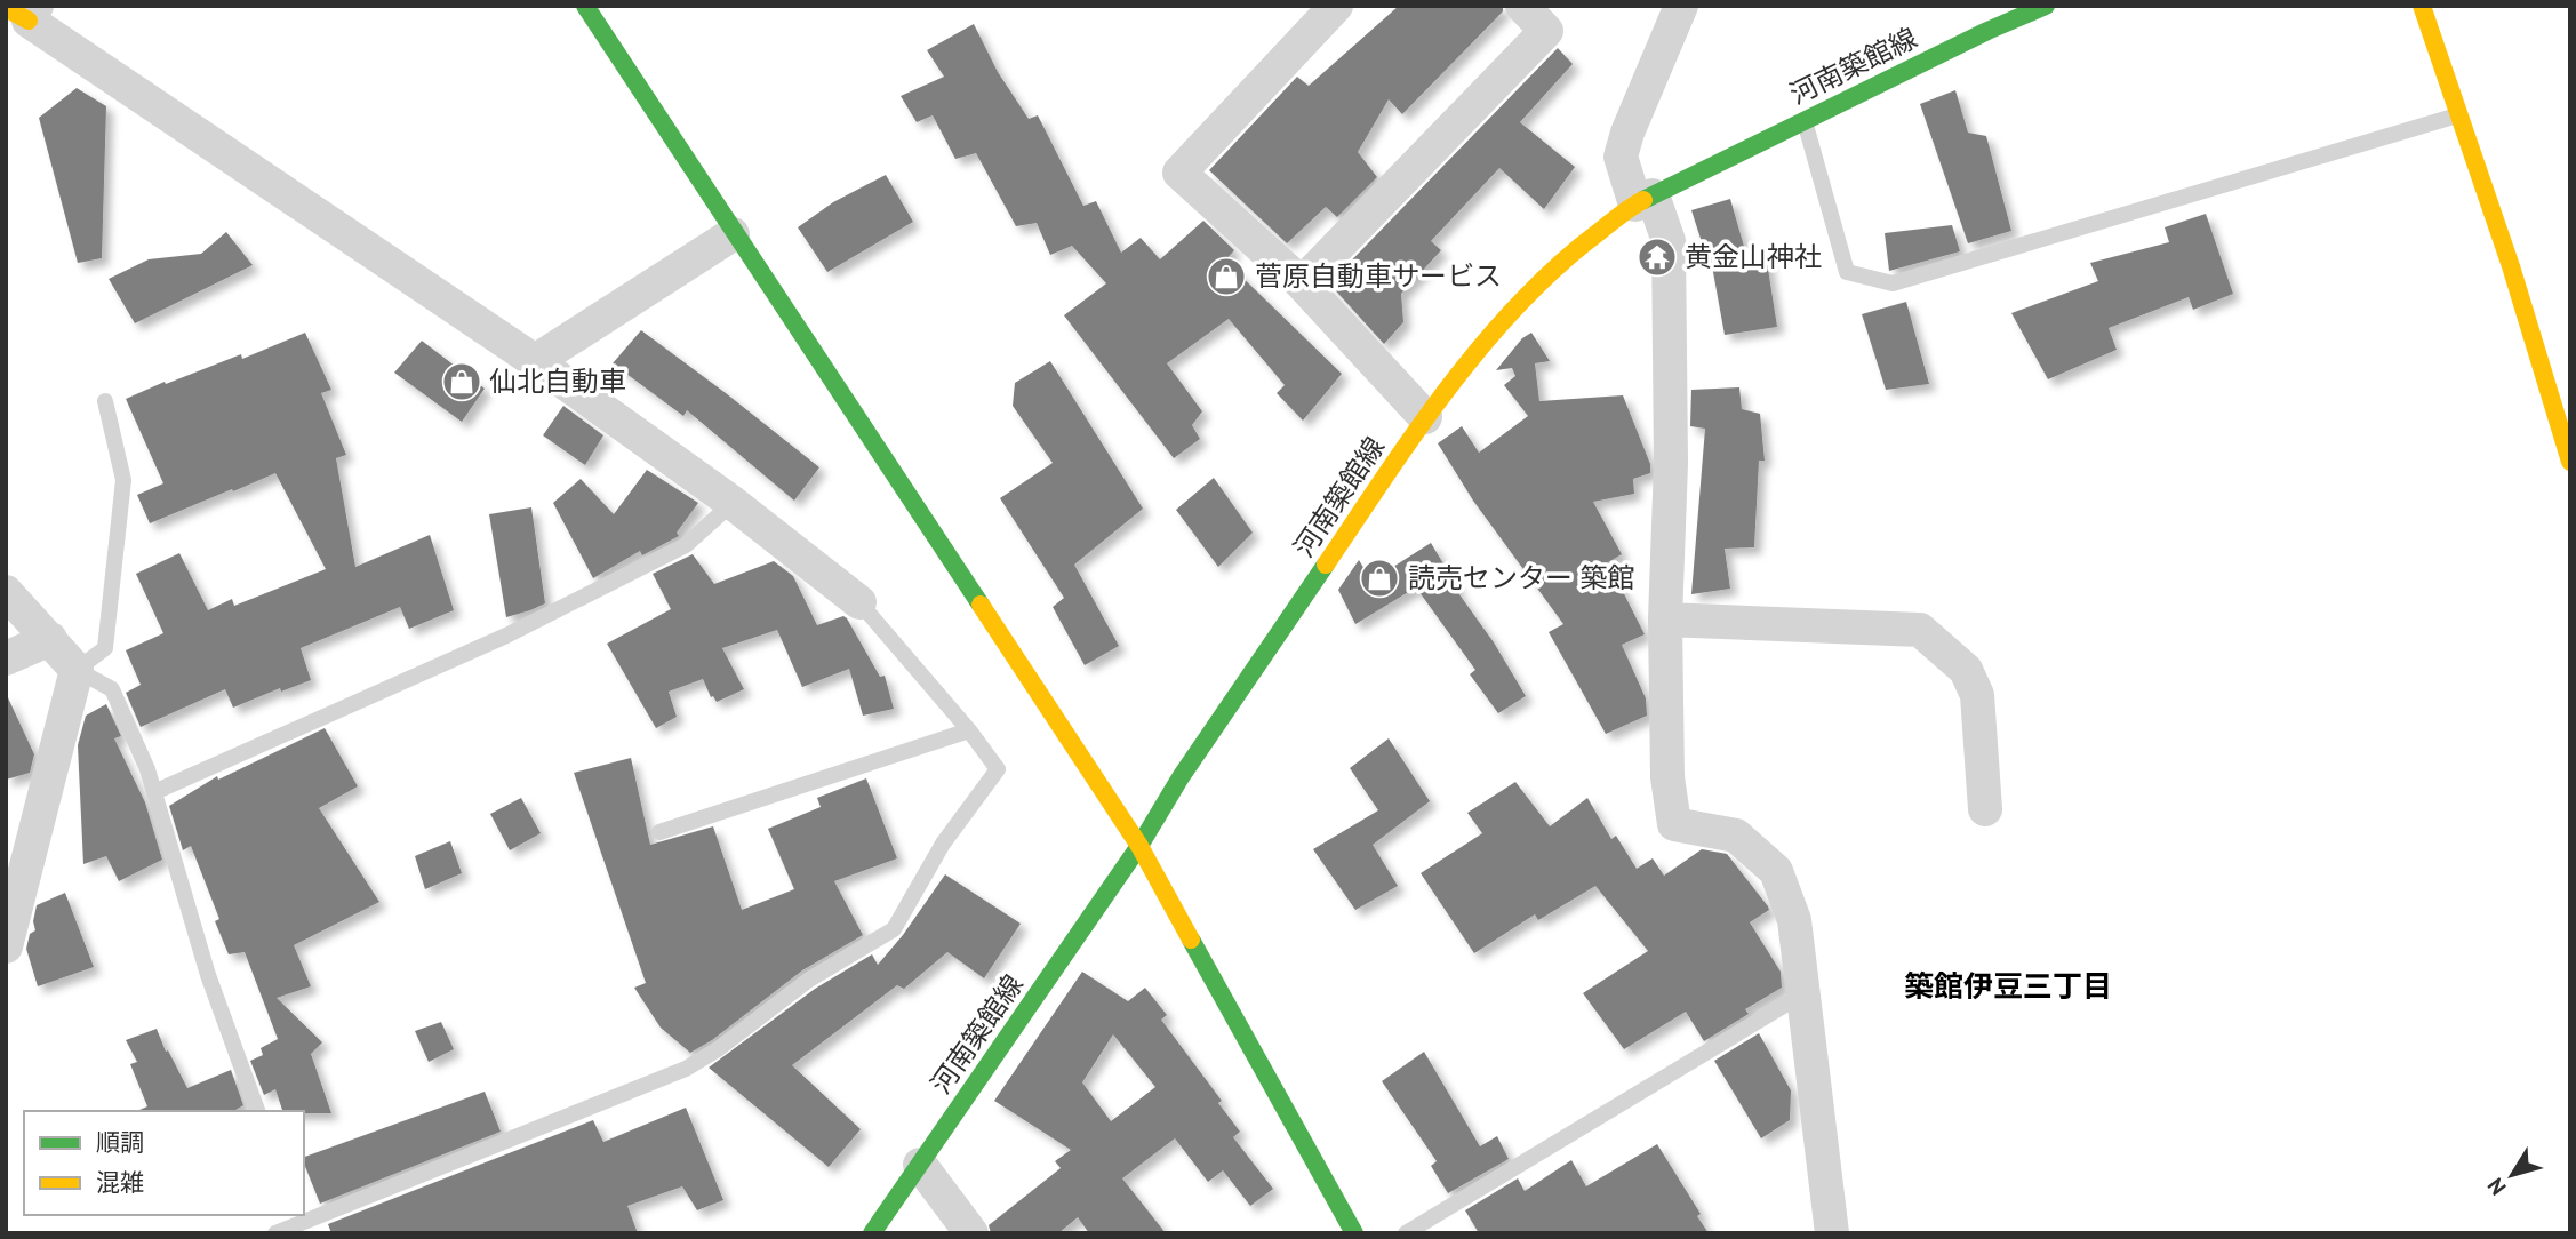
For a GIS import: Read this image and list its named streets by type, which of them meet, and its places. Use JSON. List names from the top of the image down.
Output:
{
  "streets": {
    "street": ["河南築館線"]
  },
  "districts": ["築館伊豆三丁目"],
  "places": {
    "temple": ["黄金山神社"],
    "shop": ["菅原自動車サービス", "仙北自動車", "読売センター 築館"]
  },
  "legend": ["順調", "混雑"],
  "north": "bottom left"
}
